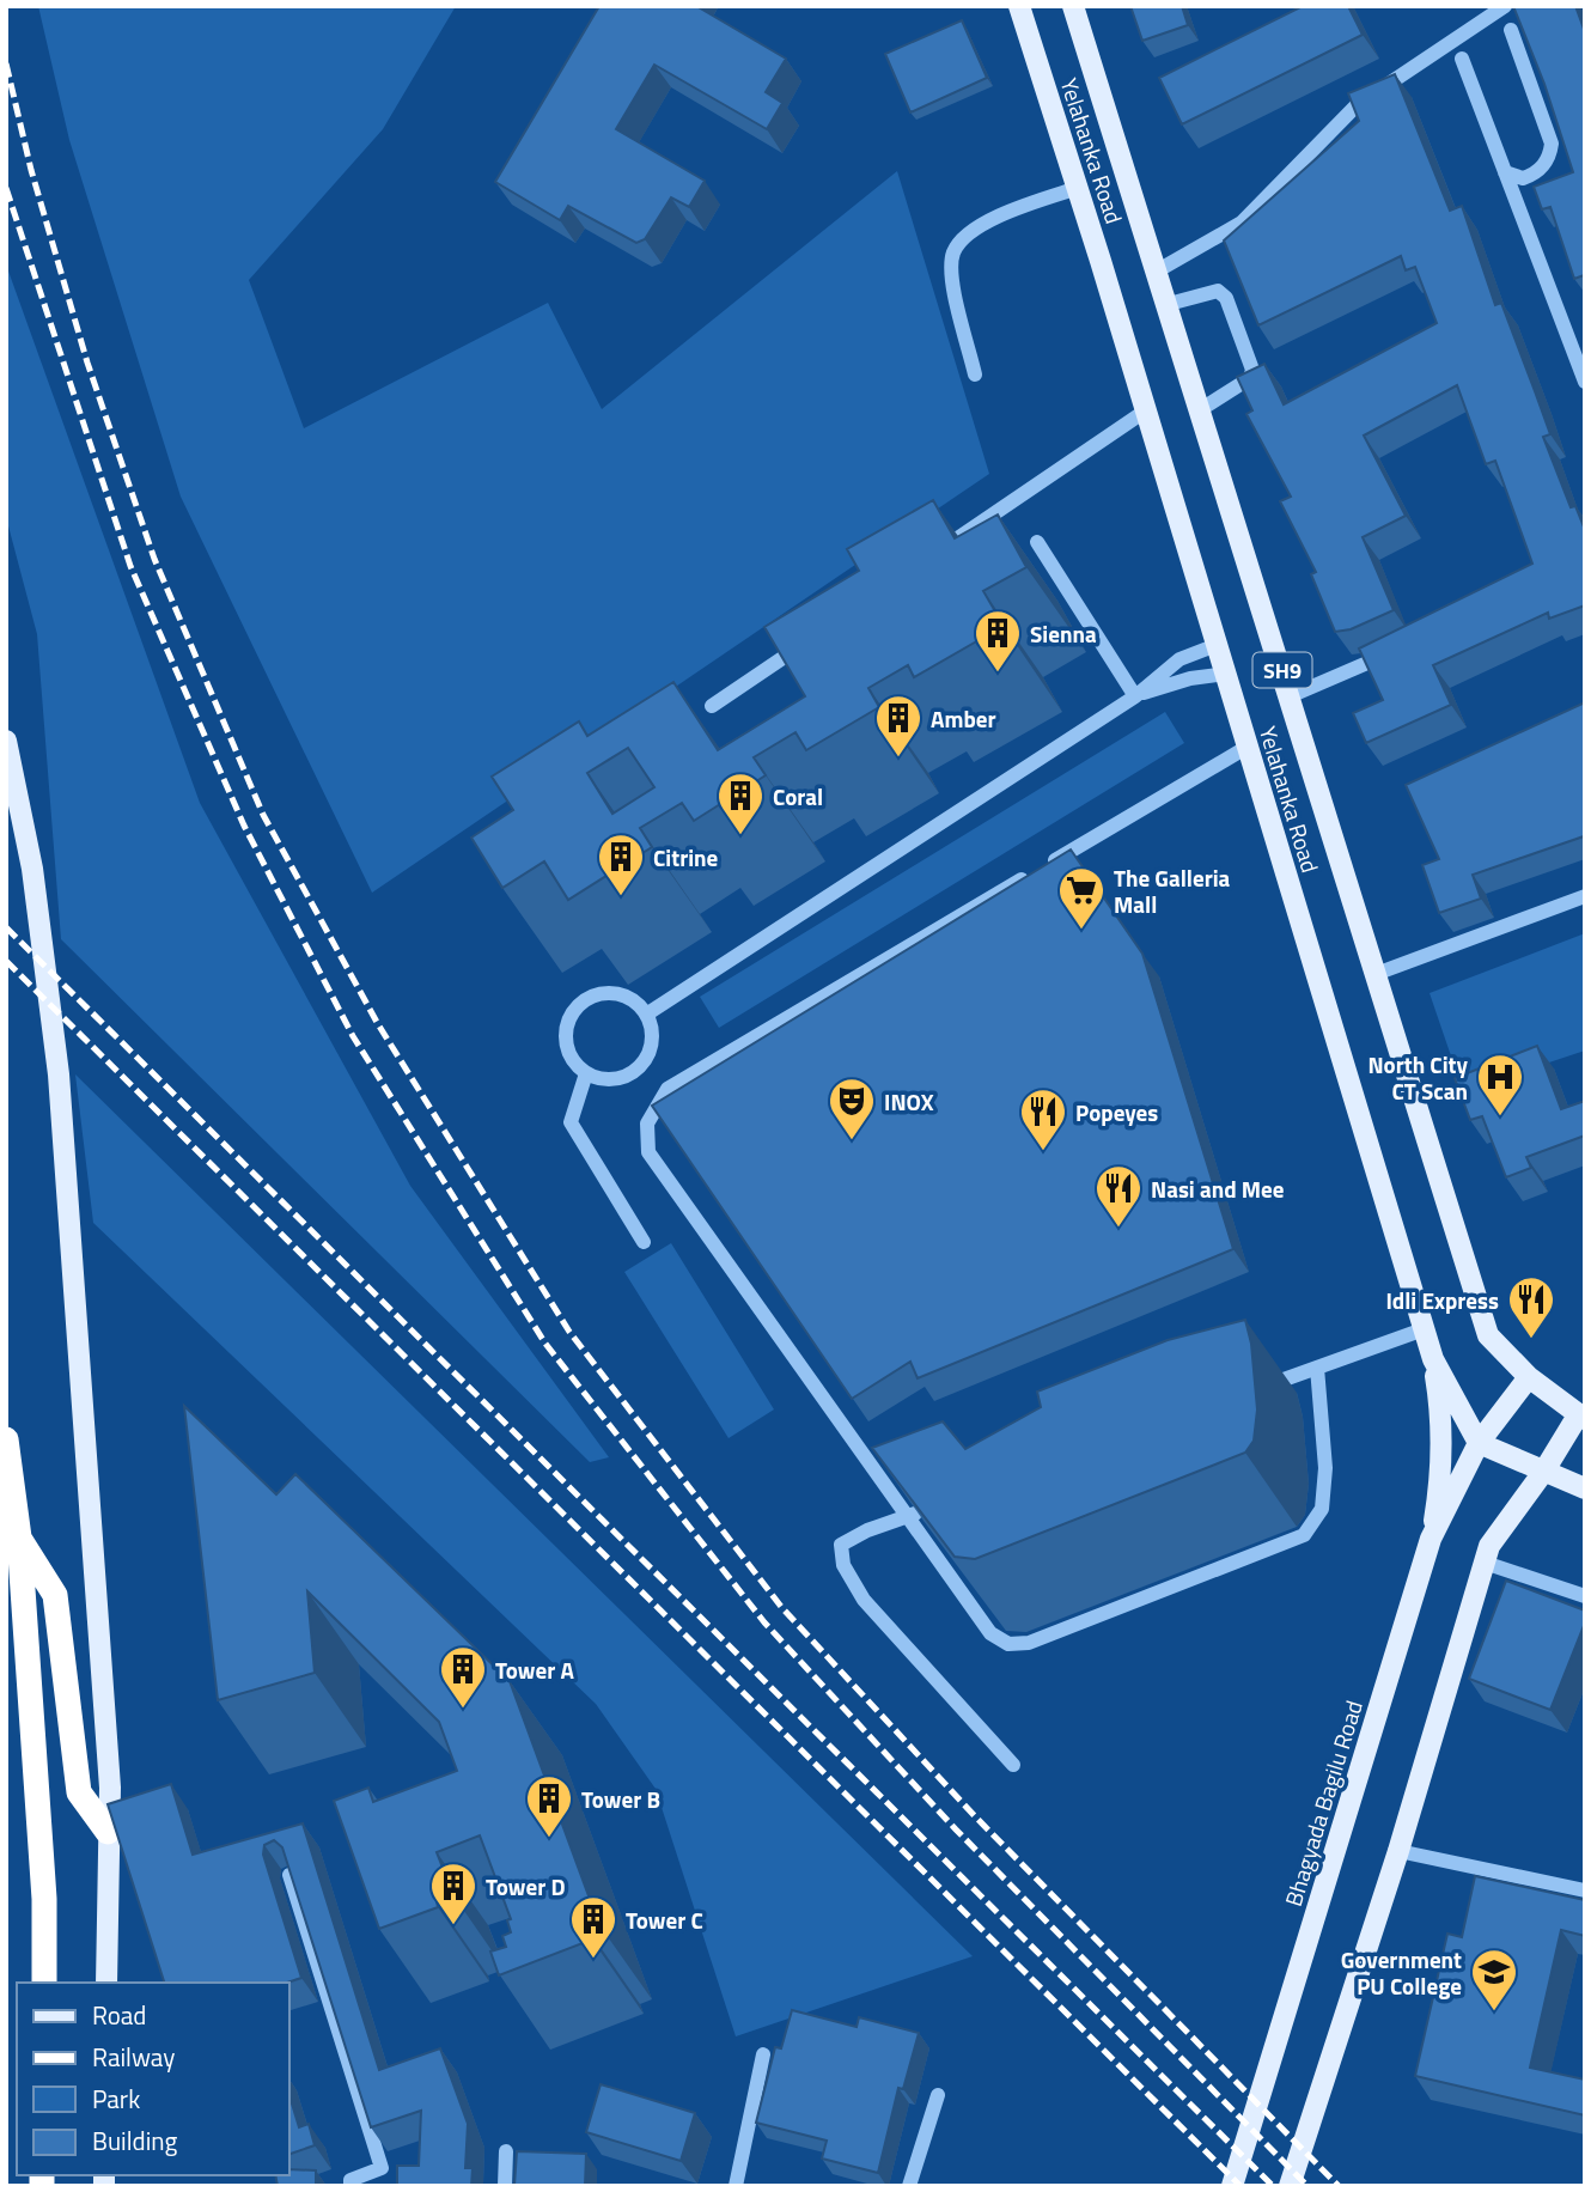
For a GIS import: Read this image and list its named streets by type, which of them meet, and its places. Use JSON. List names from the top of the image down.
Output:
{
  "streets": {
    "main road": ["Yelahanka Road", "SH9", "Bhagyada Bagilu Road"]
  },
  "crossings": [
    ["Yelahanka Road", "Bhagyada Bagilu Road"]
  ],
  "places": {
    "building": [
      "Sienna",
      "Amber",
      "Coral",
      "Citrine",
      "Tower A",
      "Tower B",
      "Tower D",
      "Tower C"
    ],
    "supermarket": ["The Galleria Mall"],
    "hospital": ["North City CT Scan"],
    "theatre": ["INOX"],
    "restaurant": ["Popeyes", "Nasi and Mee", "Idli Express"],
    "school or university": ["Government PU College"]
  },
  "legend": [
    "Road",
    "Railway",
    "Park",
    "Building"
  ]
}
